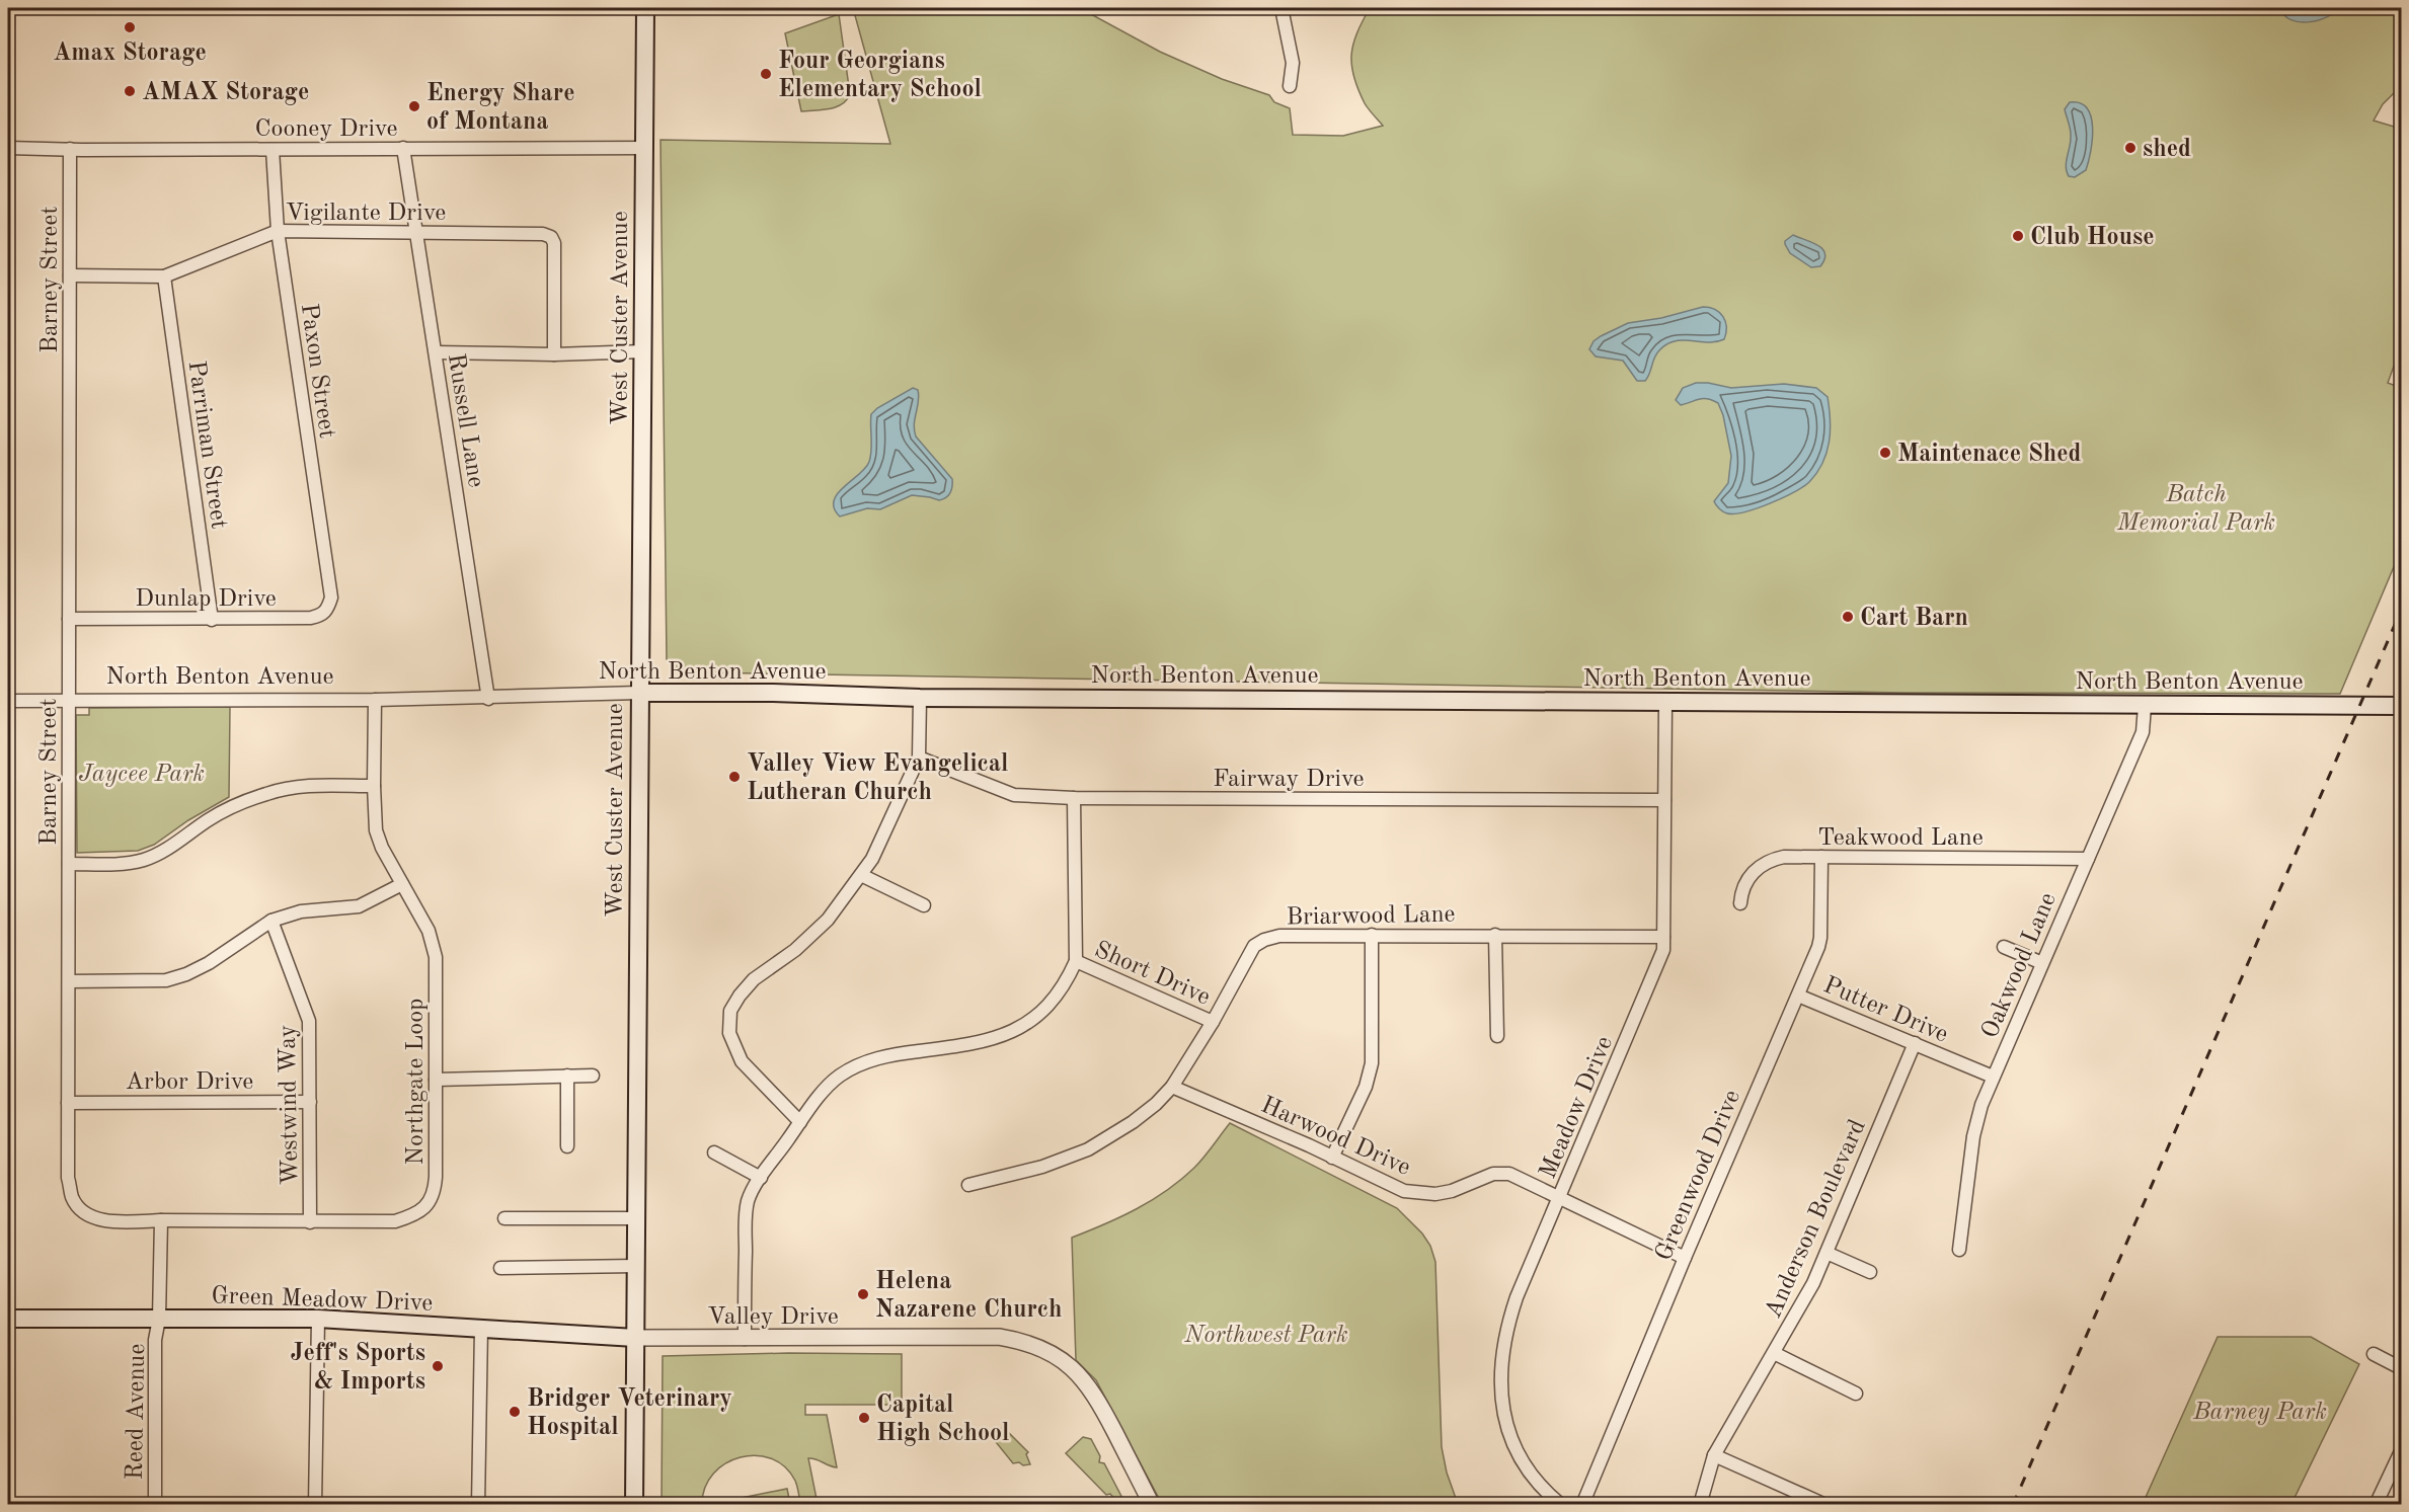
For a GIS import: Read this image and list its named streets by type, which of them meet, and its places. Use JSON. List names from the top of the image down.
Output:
{
  "streets": {
    "main road": ["West Custer Avenue", "North Benton Avenue", "Green Meadow Drive"],
    "street": [
      "Cooney Drive",
      "Vigilante Drive",
      "Barney Street",
      "Paxon Street",
      "Russell Lane",
      "Parriman Street",
      "Dunlap Drive",
      "Fairway Drive",
      "Teakwood Lane",
      "Briarwood Lane",
      "Oakwood Lane",
      "Short Drive",
      "Putter Drive",
      "Arbor Drive",
      "Northgate Loop",
      "Westwind Way",
      "Meadow Drive",
      "Harwood Drive",
      "Greenwood Drive",
      "Anderson Boulevard",
      "Valley Drive",
      "Reed Avenue"
    ]
  },
  "crossings": [
    ["Cooney Drive", "Barney Street"],
    ["Cooney Drive", "West Custer Avenue"],
    ["Cooney Drive", "Paxon Street"],
    ["Cooney Drive", "Russell Lane"],
    ["Vigilante Drive", "Barney Street"],
    ["Vigilante Drive", "Paxon Street"],
    ["Vigilante Drive", "Russell Lane"],
    ["Vigilante Drive", "Parriman Street"],
    ["Barney Street", "Dunlap Drive"],
    ["Barney Street", "North Benton Avenue"],
    ["Barney Street", "Arbor Drive"],
    ["Barney Street", "Northgate Loop"],
    ["West Custer Avenue", "North Benton Avenue"],
    ["West Custer Avenue", "Green Meadow Drive"],
    ["West Custer Avenue", "Valley Drive"],
    ["Paxon Street", "Dunlap Drive"],
    ["Russell Lane", "North Benton Avenue"],
    ["Parriman Street", "Dunlap Drive"],
    ["North Benton Avenue", "Oakwood Lane"],
    ["North Benton Avenue", "Northgate Loop"],
    ["North Benton Avenue", "Meadow Drive"],
    ["Fairway Drive", "Meadow Drive"],
    ["Teakwood Lane", "Oakwood Lane"],
    ["Teakwood Lane", "Greenwood Drive"],
    ["Briarwood Lane", "Short Drive"],
    ["Briarwood Lane", "Meadow Drive"],
    ["Briarwood Lane", "Harwood Drive"],
    ["Oakwood Lane", "Putter Drive"],
    ["Putter Drive", "Greenwood Drive"],
    ["Putter Drive", "Anderson Boulevard"],
    ["Arbor Drive", "Westwind Way"],
    ["Northgate Loop", "Westwind Way"],
    ["Meadow Drive", "Harwood Drive"],
    ["Harwood Drive", "Greenwood Drive"],
    ["Green Meadow Drive", "Valley Drive"],
    ["Green Meadow Drive", "Reed Avenue"]
  ],
  "parks": [
    "Batch Memorial Park",
    "Jaycee Park",
    "Northwest Park",
    "Barney Park"
  ],
  "places": [
    "Amax Storage",
    "Four Georgians Elementary School",
    "AMAX Storage",
    "Energy Share of Montana",
    "shed",
    "Club House",
    "Maintenace Shed",
    "Cart Barn",
    "Valley View Evangelical Lutheran Church",
    "Helena Nazarene Church",
    "Jeff's Sports & Imports",
    "Bridger Veterinary Hospital",
    "Capital High School"
  ]
}
